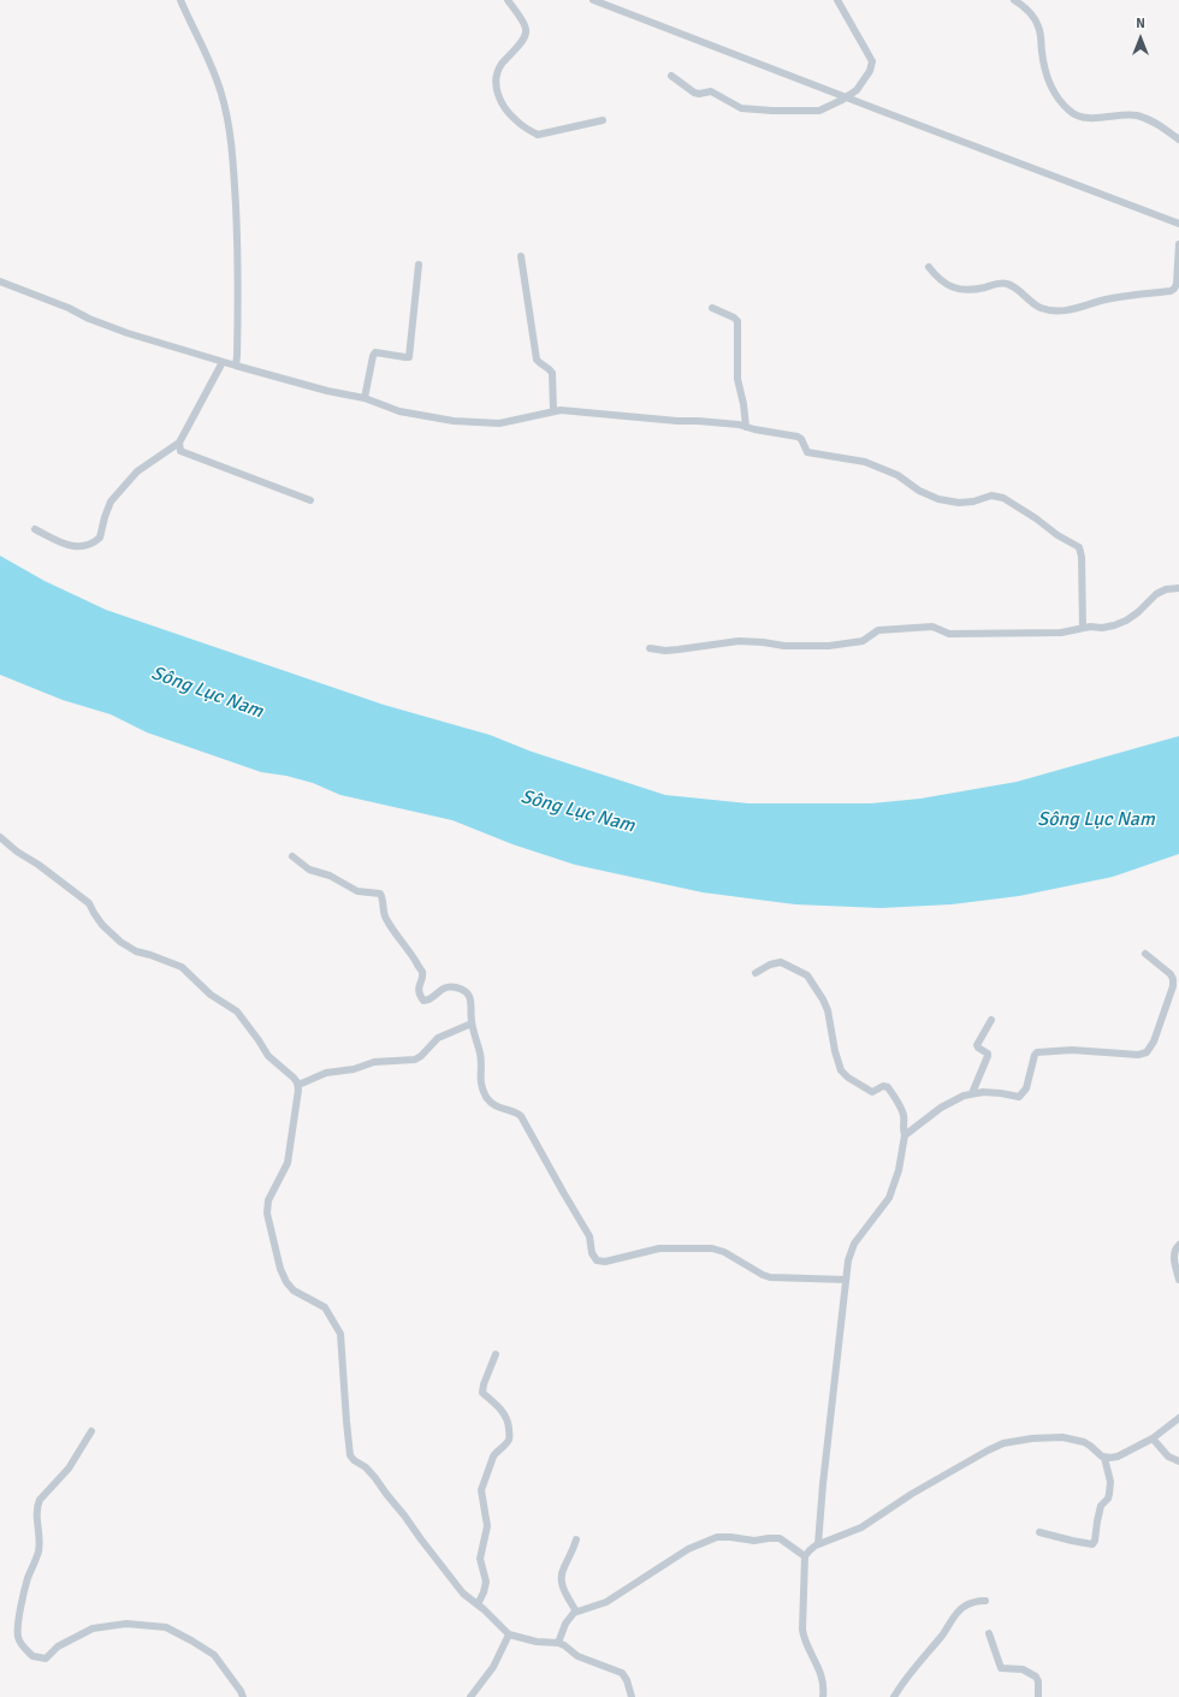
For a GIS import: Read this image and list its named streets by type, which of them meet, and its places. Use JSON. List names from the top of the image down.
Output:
{
  "water": ["Sông Lục Nam"],
  "north": "top"
}
